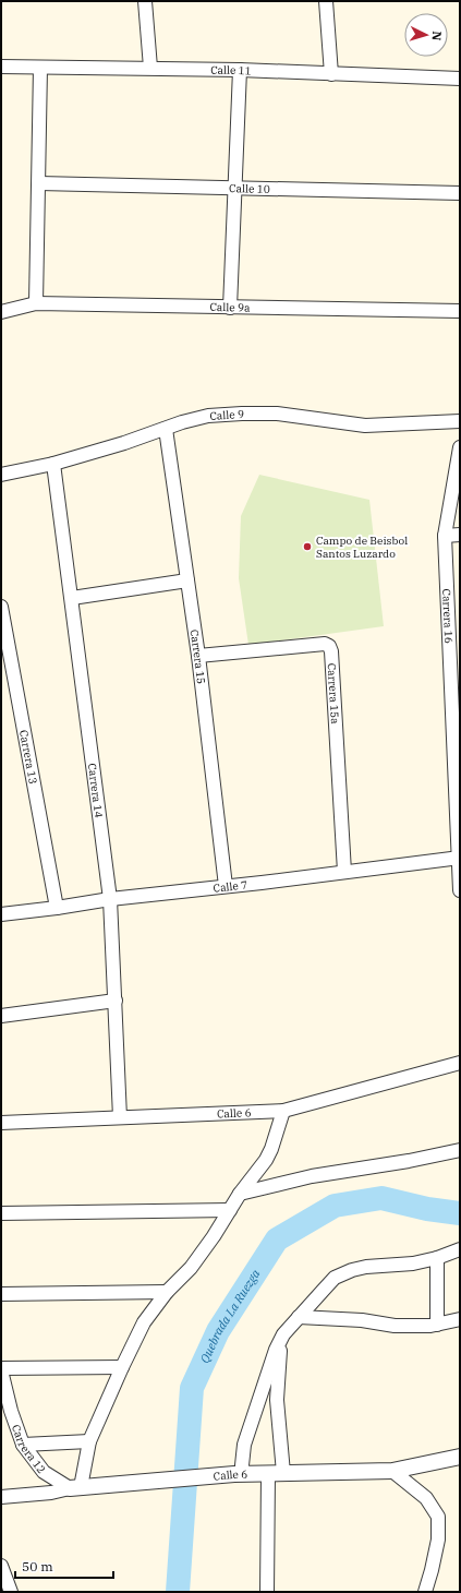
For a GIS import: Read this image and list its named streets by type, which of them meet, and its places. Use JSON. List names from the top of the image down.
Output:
{
  "streets": {
    "street": [
      "Calle 11",
      "Calle 10",
      "Calle 9a",
      "Calle 9",
      "Carrera 16",
      "Carrera 15",
      "Carrera 15a",
      "Carrera 13",
      "Carrera 14",
      "Calle 7",
      "Calle 6",
      "Carrera 12"
    ]
  },
  "crossings": [
    ["Calle 9", "Carrera 15"],
    ["Calle 9", "Carrera 14"],
    ["Carrera 16", "Calle 7"],
    ["Carrera 15", "Carrera 15a"],
    ["Carrera 15", "Calle 7"],
    ["Carrera 15a", "Calle 7"],
    ["Carrera 13", "Calle 7"],
    ["Carrera 14", "Calle 7"],
    ["Carrera 14", "Calle 6"],
    ["Calle 6", "Carrera 12"]
  ],
  "water": ["Quebrada La Ruezga"],
  "places": ["Campo de Beisbol Santos Luzardo"],
  "scale_bar": "50 m",
  "north": "right"
}
